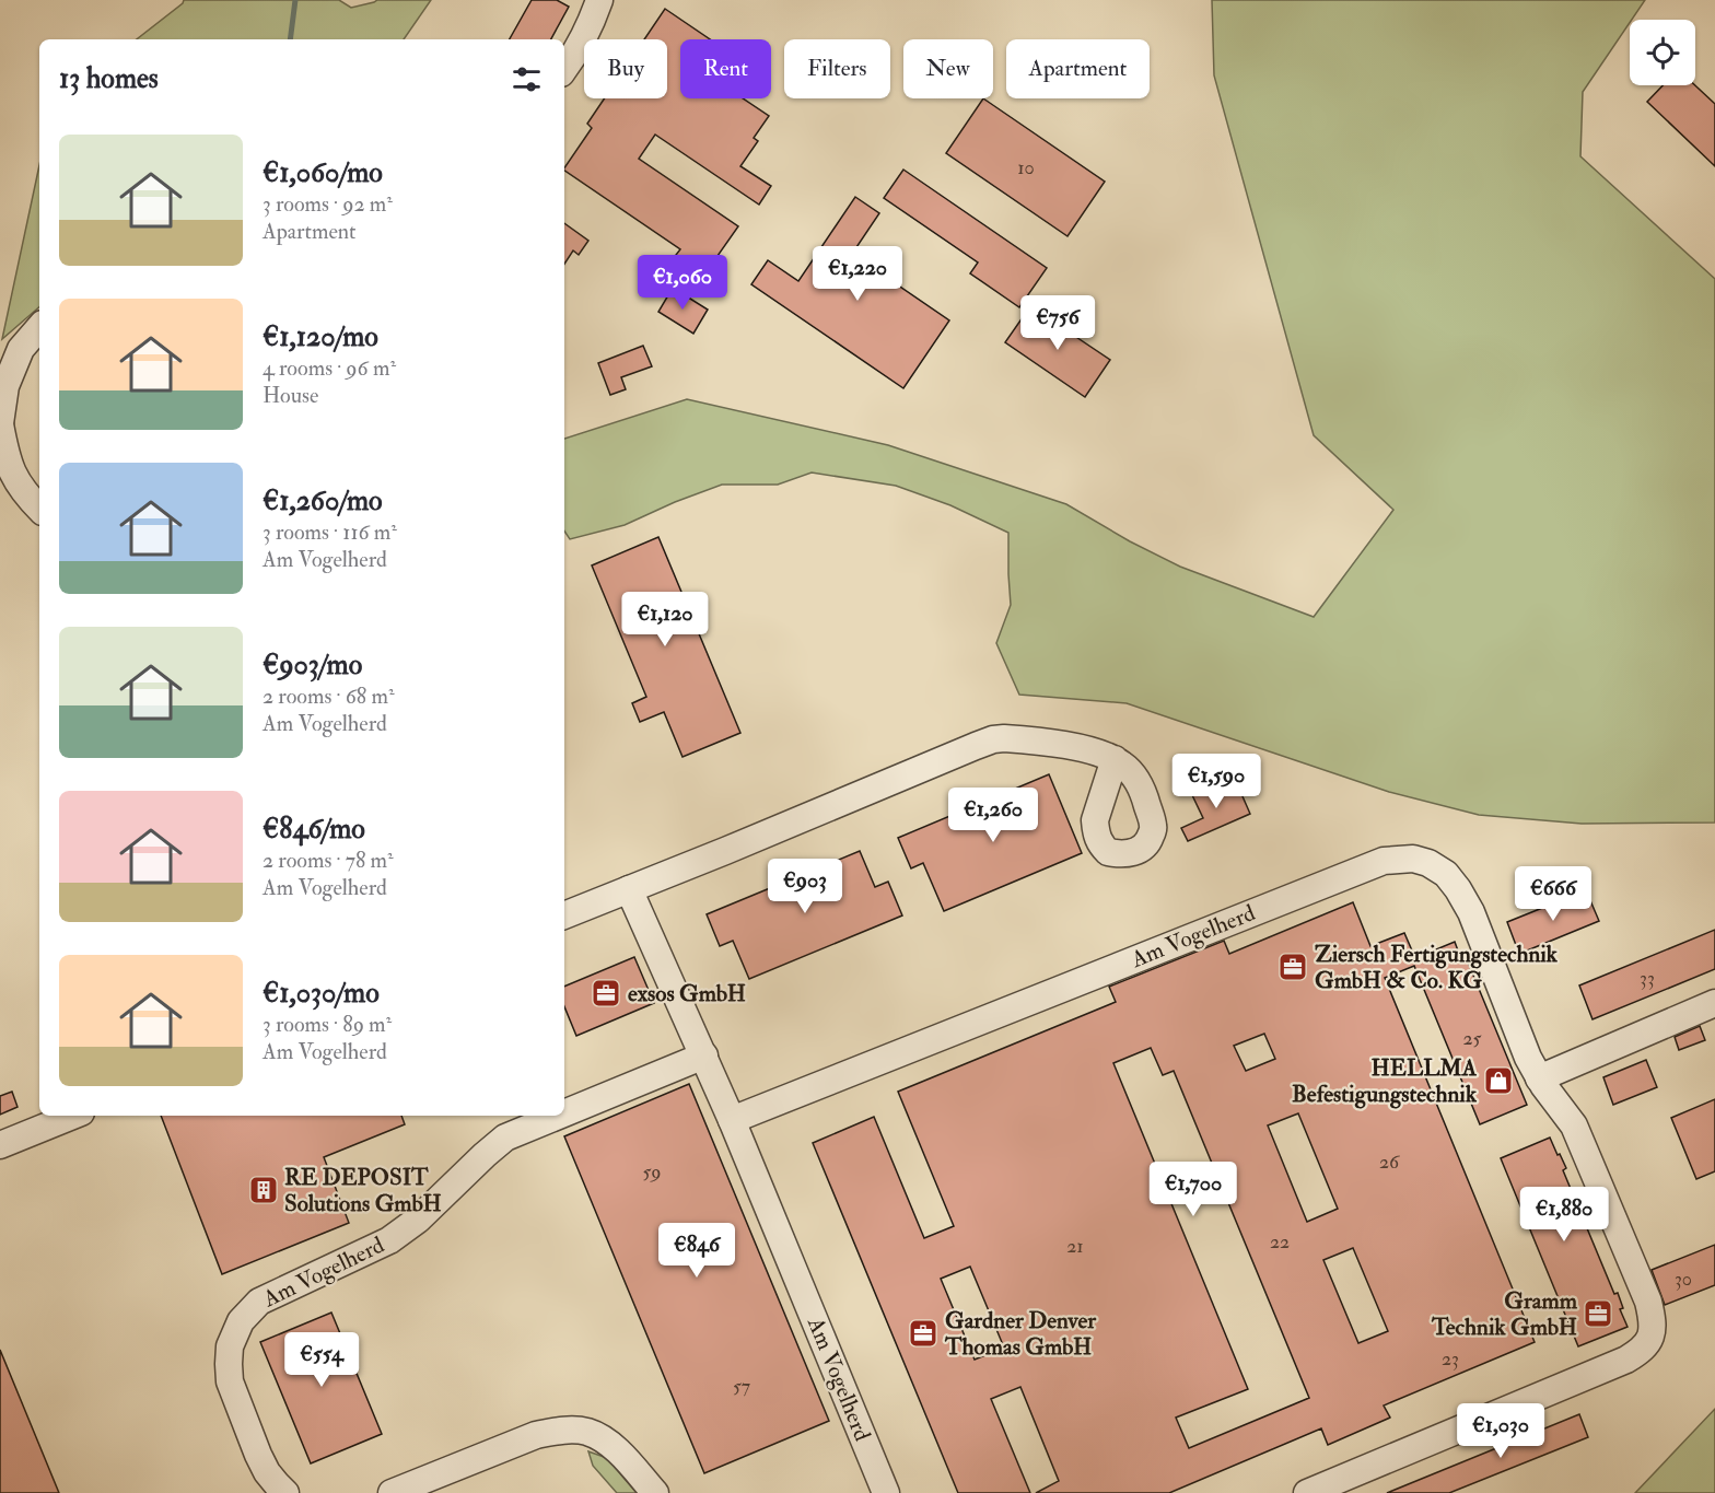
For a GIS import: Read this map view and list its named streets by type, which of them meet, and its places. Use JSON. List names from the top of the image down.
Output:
{
  "streets": {
    "street": ["Am Vogelherd"]
  },
  "places": {
    "office": [
      "Ziersch Fertigungstechnik GmbH & Co. KG",
      "exsos GmbH",
      "Gramm Technik GmbH",
      "Gardner Denver Thomas GmbH"
    ],
    "shop": ["HELLMA Befestigungstechnik"],
    "building": ["RE DEPOSIT Solutions GmbH"]
  },
  "house_numbers": [
    "10",
    "33",
    "25",
    "26",
    "59",
    "22",
    "21",
    "30",
    "23",
    "57"
  ],
  "page": {
    "chip": [
      "Buy",
      "Rent",
      "Filters",
      "New",
      "Apartment"
    ],
    "heading": "13 homes",
    "list": [
      {
        "name": "€1,060/mo",
        "note": "3 rooms · 92 m² · Apartment"
      },
      {
        "name": "€1,120/mo",
        "note": "4 rooms · 96 m² · House"
      },
      {
        "name": "€1,260/mo",
        "note": "3 rooms · 116 m² · Am Vogelherd"
      },
      {
        "name": "€903/mo",
        "note": "2 rooms · 68 m² · Am Vogelherd"
      },
      {
        "name": "€846/mo",
        "note": "2 rooms · 78 m² · Am Vogelherd"
      },
      {
        "name": "€1,030/mo",
        "note": "3 rooms · 89 m² · Am Vogelherd"
      }
    ],
    "price": [
      "€1,220",
      "€1,060",
      "€756",
      "€1,120",
      "€1,590",
      "€1,260",
      "€903",
      "€666",
      "€1,700",
      "€1,880",
      "€846",
      "€554",
      "€1,030"
    ]
  }
}
